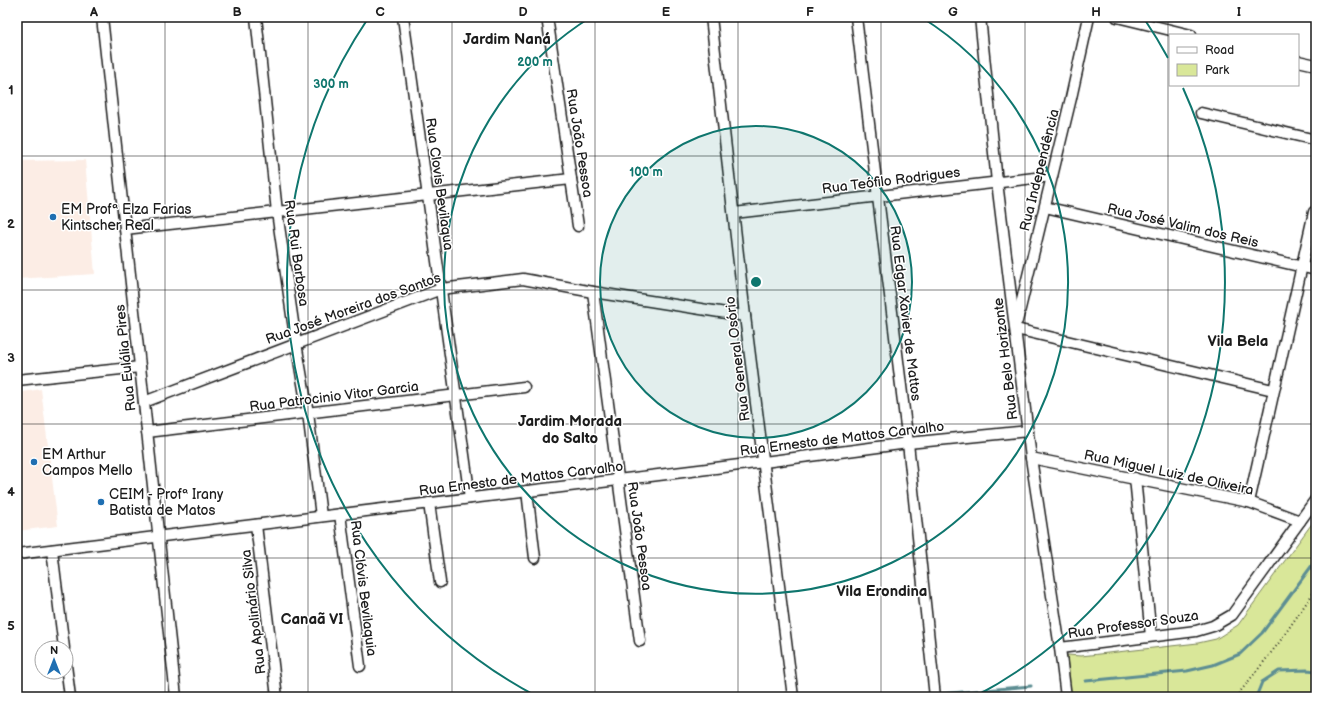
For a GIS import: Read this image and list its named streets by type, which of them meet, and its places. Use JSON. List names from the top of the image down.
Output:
{
  "streets": {
    "street": [
      "Rua João Pessoa",
      "Rua Independência",
      "Rua Teófilo Rodrigues",
      "Rua Clovis Bevilaqua",
      "Rua José Valim dos Reis",
      "Rua Rui Barbosa",
      "Rua José Moreira dos Santos",
      "Rua Edgar Xavier de Mattos",
      "Rua Eulália Pires",
      "Rua General Osório",
      "Rua Belo Horizonte",
      "Rua Patrocinio Vitor Garcia",
      "Rua Ernesto de Mattos Carvalho",
      "Rua Miguel Luiz de Oliveira",
      "Rua Clóvis Bevilaquia",
      "Rua Apolinário Silva",
      "Rua Professor Souza"
    ]
  },
  "crossings": [
    ["Rua João Pessoa", "Rua José Moreira dos Santos"],
    ["Rua João Pessoa", "Rua Ernesto de Mattos Carvalho"],
    ["Rua Independência", "Rua Teófilo Rodrigues"],
    ["Rua Independência", "Rua José Valim dos Reis"],
    ["Rua Independência", "Rua Belo Horizonte"],
    ["Rua Teófilo Rodrigues", "Rua Edgar Xavier de Mattos"],
    ["Rua Teófilo Rodrigues", "Rua General Osório"],
    ["Rua Teófilo Rodrigues", "Rua Belo Horizonte"],
    ["Rua Clovis Bevilaqua", "Rua José Moreira dos Santos"],
    ["Rua Clovis Bevilaqua", "Rua Patrocinio Vitor Garcia"],
    ["Rua Clovis Bevilaqua", "Rua Ernesto de Mattos Carvalho"],
    ["Rua Rui Barbosa", "Rua José Moreira dos Santos"],
    ["Rua Rui Barbosa", "Rua Patrocinio Vitor Garcia"],
    ["Rua Rui Barbosa", "Rua Ernesto de Mattos Carvalho"],
    ["Rua José Moreira dos Santos", "Rua Eulália Pires"],
    ["Rua José Moreira dos Santos", "Rua General Osório"],
    ["Rua Edgar Xavier de Mattos", "Rua Ernesto de Mattos Carvalho"],
    ["Rua Eulália Pires", "Rua Patrocinio Vitor Garcia"],
    ["Rua Eulália Pires", "Rua Ernesto de Mattos Carvalho"],
    ["Rua General Osório", "Rua Ernesto de Mattos Carvalho"],
    ["Rua Belo Horizonte", "Rua Ernesto de Mattos Carvalho"],
    ["Rua Belo Horizonte", "Rua Miguel Luiz de Oliveira"],
    ["Rua Belo Horizonte", "Rua Professor Souza"],
    ["Rua Ernesto de Mattos Carvalho", "Rua Clóvis Bevilaquia"],
    ["Rua Ernesto de Mattos Carvalho", "Rua Apolinário Silva"],
    ["Rua Miguel Luiz de Oliveira", "Rua Professor Souza"]
  ],
  "districts": [
    "Jardim Naná",
    "Vila Bela",
    "Jardim Morada do Salto",
    "Vila Erondina",
    "Canaã VI"
  ],
  "places": ["EM Profª Elza Farias Kintscher Real", "EM Arthur Campos Mello", "CEIM - Profª Irany Batista de Matos"],
  "legend": ["Road", "Park"],
  "north": "top",
  "grid": {
    "columns": [
      "A",
      "B",
      "C",
      "D",
      "E",
      "F",
      "G",
      "H",
      "I"
    ],
    "rows": [
      "1",
      "2",
      "3",
      "4",
      "5"
    ]
  },
  "rings": ["200 m", "300 m", "100 m"]
}
